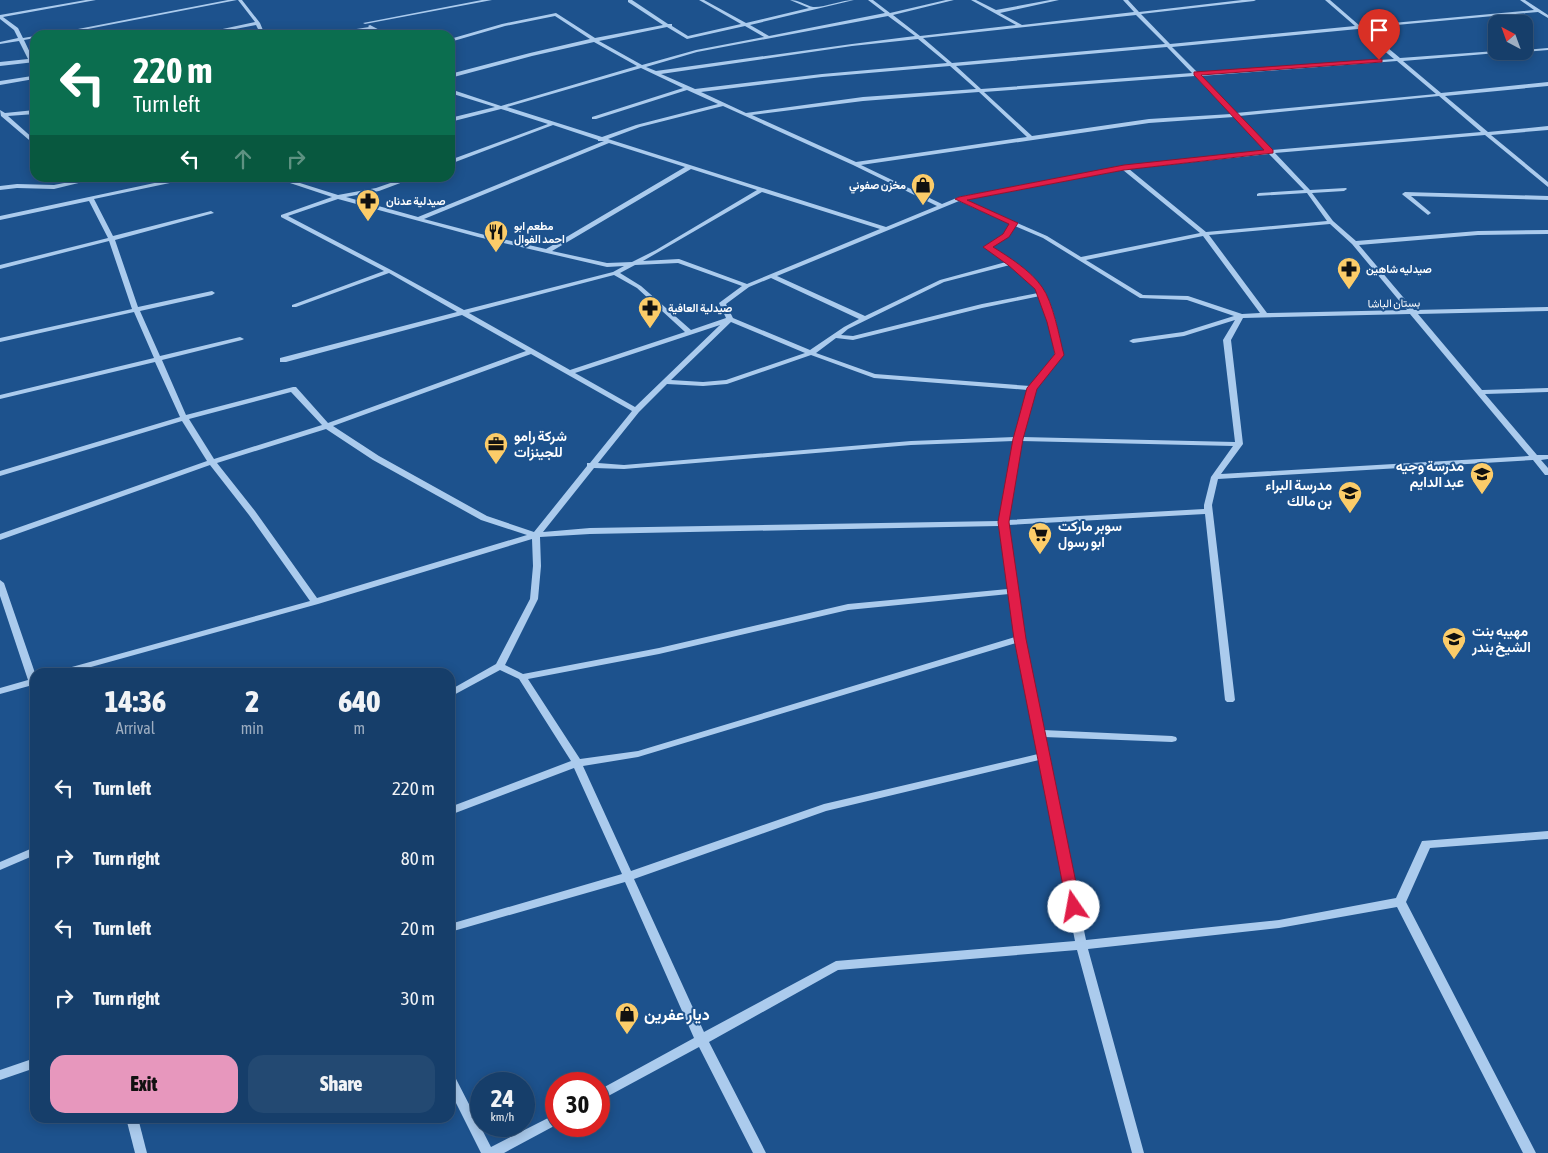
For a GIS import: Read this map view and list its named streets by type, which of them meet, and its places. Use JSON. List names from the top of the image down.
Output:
{
  "streets": {
    "street": ["بستان الباشا"]
  },
  "places": {
    "shop": ["مخزن صفوني", "ديار عفرين"],
    "pharmacy": ["صيدلية عدنان", "صيدليه شاهين", "صيدلية العافية"],
    "restaurant": ["مطعم ابو احمد الفوال"],
    "office": ["شركة رامو للجينزات"],
    "school or university": ["مدرسة وجيه عبد الدايم", "مدرسة البراء بن مالك", "مهيبه بنت الشيخ بندر"],
    "supermarket": ["سوبر ماركت ابو رسول"]
  },
  "north": "top left",
  "page": {
    "turn": ["220 m", "Turn left"],
    "eta": [
      "14:36",
      "Arrival",
      "2",
      "min",
      "640",
      "m"
    ],
    "list": [
      {
        "name": "Turn left",
        "value": "220 m"
      },
      {
        "name": "Turn right",
        "value": "80 m"
      },
      {
        "name": "Turn left",
        "value": "20 m"
      },
      {
        "name": "Turn right",
        "value": "30 m"
      }
    ],
    "buttons": ["Exit", "Share"],
    "speed": "24 km/h",
    "limit": "30"
  }
}
